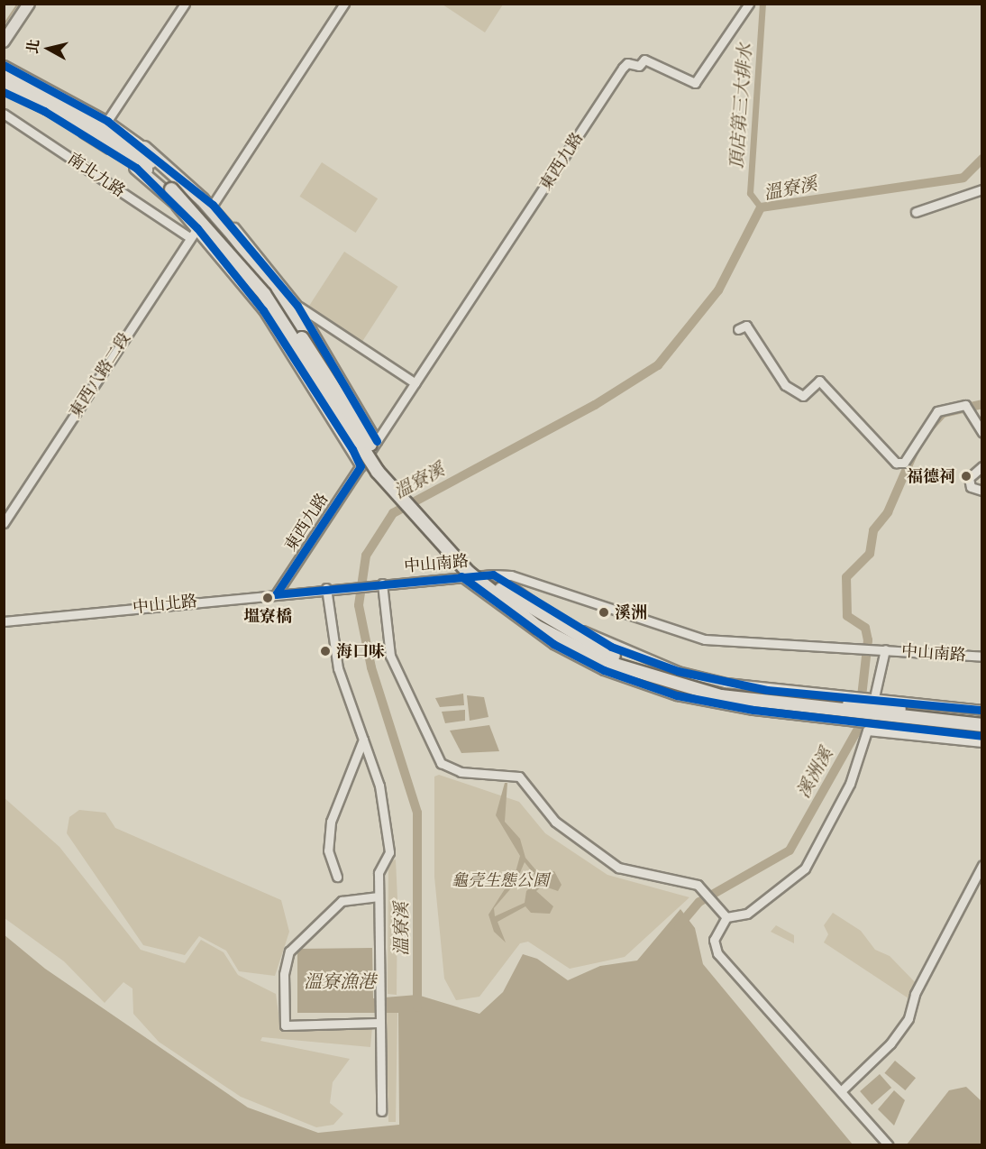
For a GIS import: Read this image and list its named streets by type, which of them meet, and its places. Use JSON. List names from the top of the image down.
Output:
{
  "streets": {
    "street": [
      "東西九路",
      "南北九路",
      "東西八路二段",
      "中山南路",
      "中山北路"
    ]
  },
  "crossings": [
    ["東西九路", "中山北路"],
    ["南北九路", "東西八路二段"],
    ["中山南路", "中山北路"]
  ],
  "water": [
    "頂店第三大排水",
    "溫寮溪",
    "溪洲溪",
    "溫寮漁港"
  ],
  "parks": ["龜壳生態公園"],
  "places": [
    "福德祠",
    "塭寮橋",
    "溪洲",
    "海口味"
  ],
  "north": "left"
}
